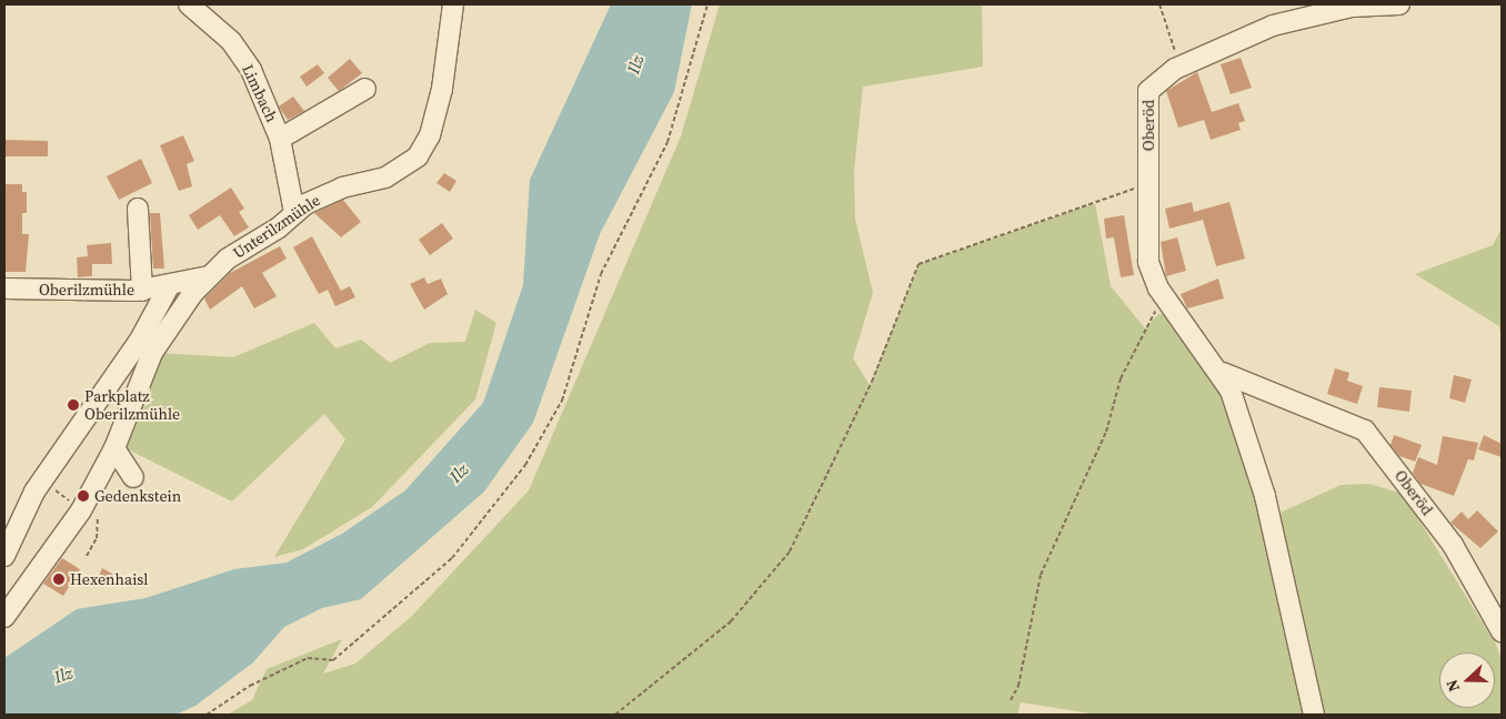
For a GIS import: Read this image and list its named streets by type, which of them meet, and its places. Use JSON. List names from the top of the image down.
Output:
{
  "streets": {
    "street": [
      "Limbach",
      "Oberöd",
      "Unterilzmühle",
      "Oberilzmühle"
    ]
  },
  "crossings": [
    ["Unterilzmühle", "Oberilzmühle"]
  ],
  "water": ["Ilz"],
  "places": ["Parkplatz Oberilzmühle", "Gedenkstein", "Hexenhaisl"],
  "north": "left"
}
